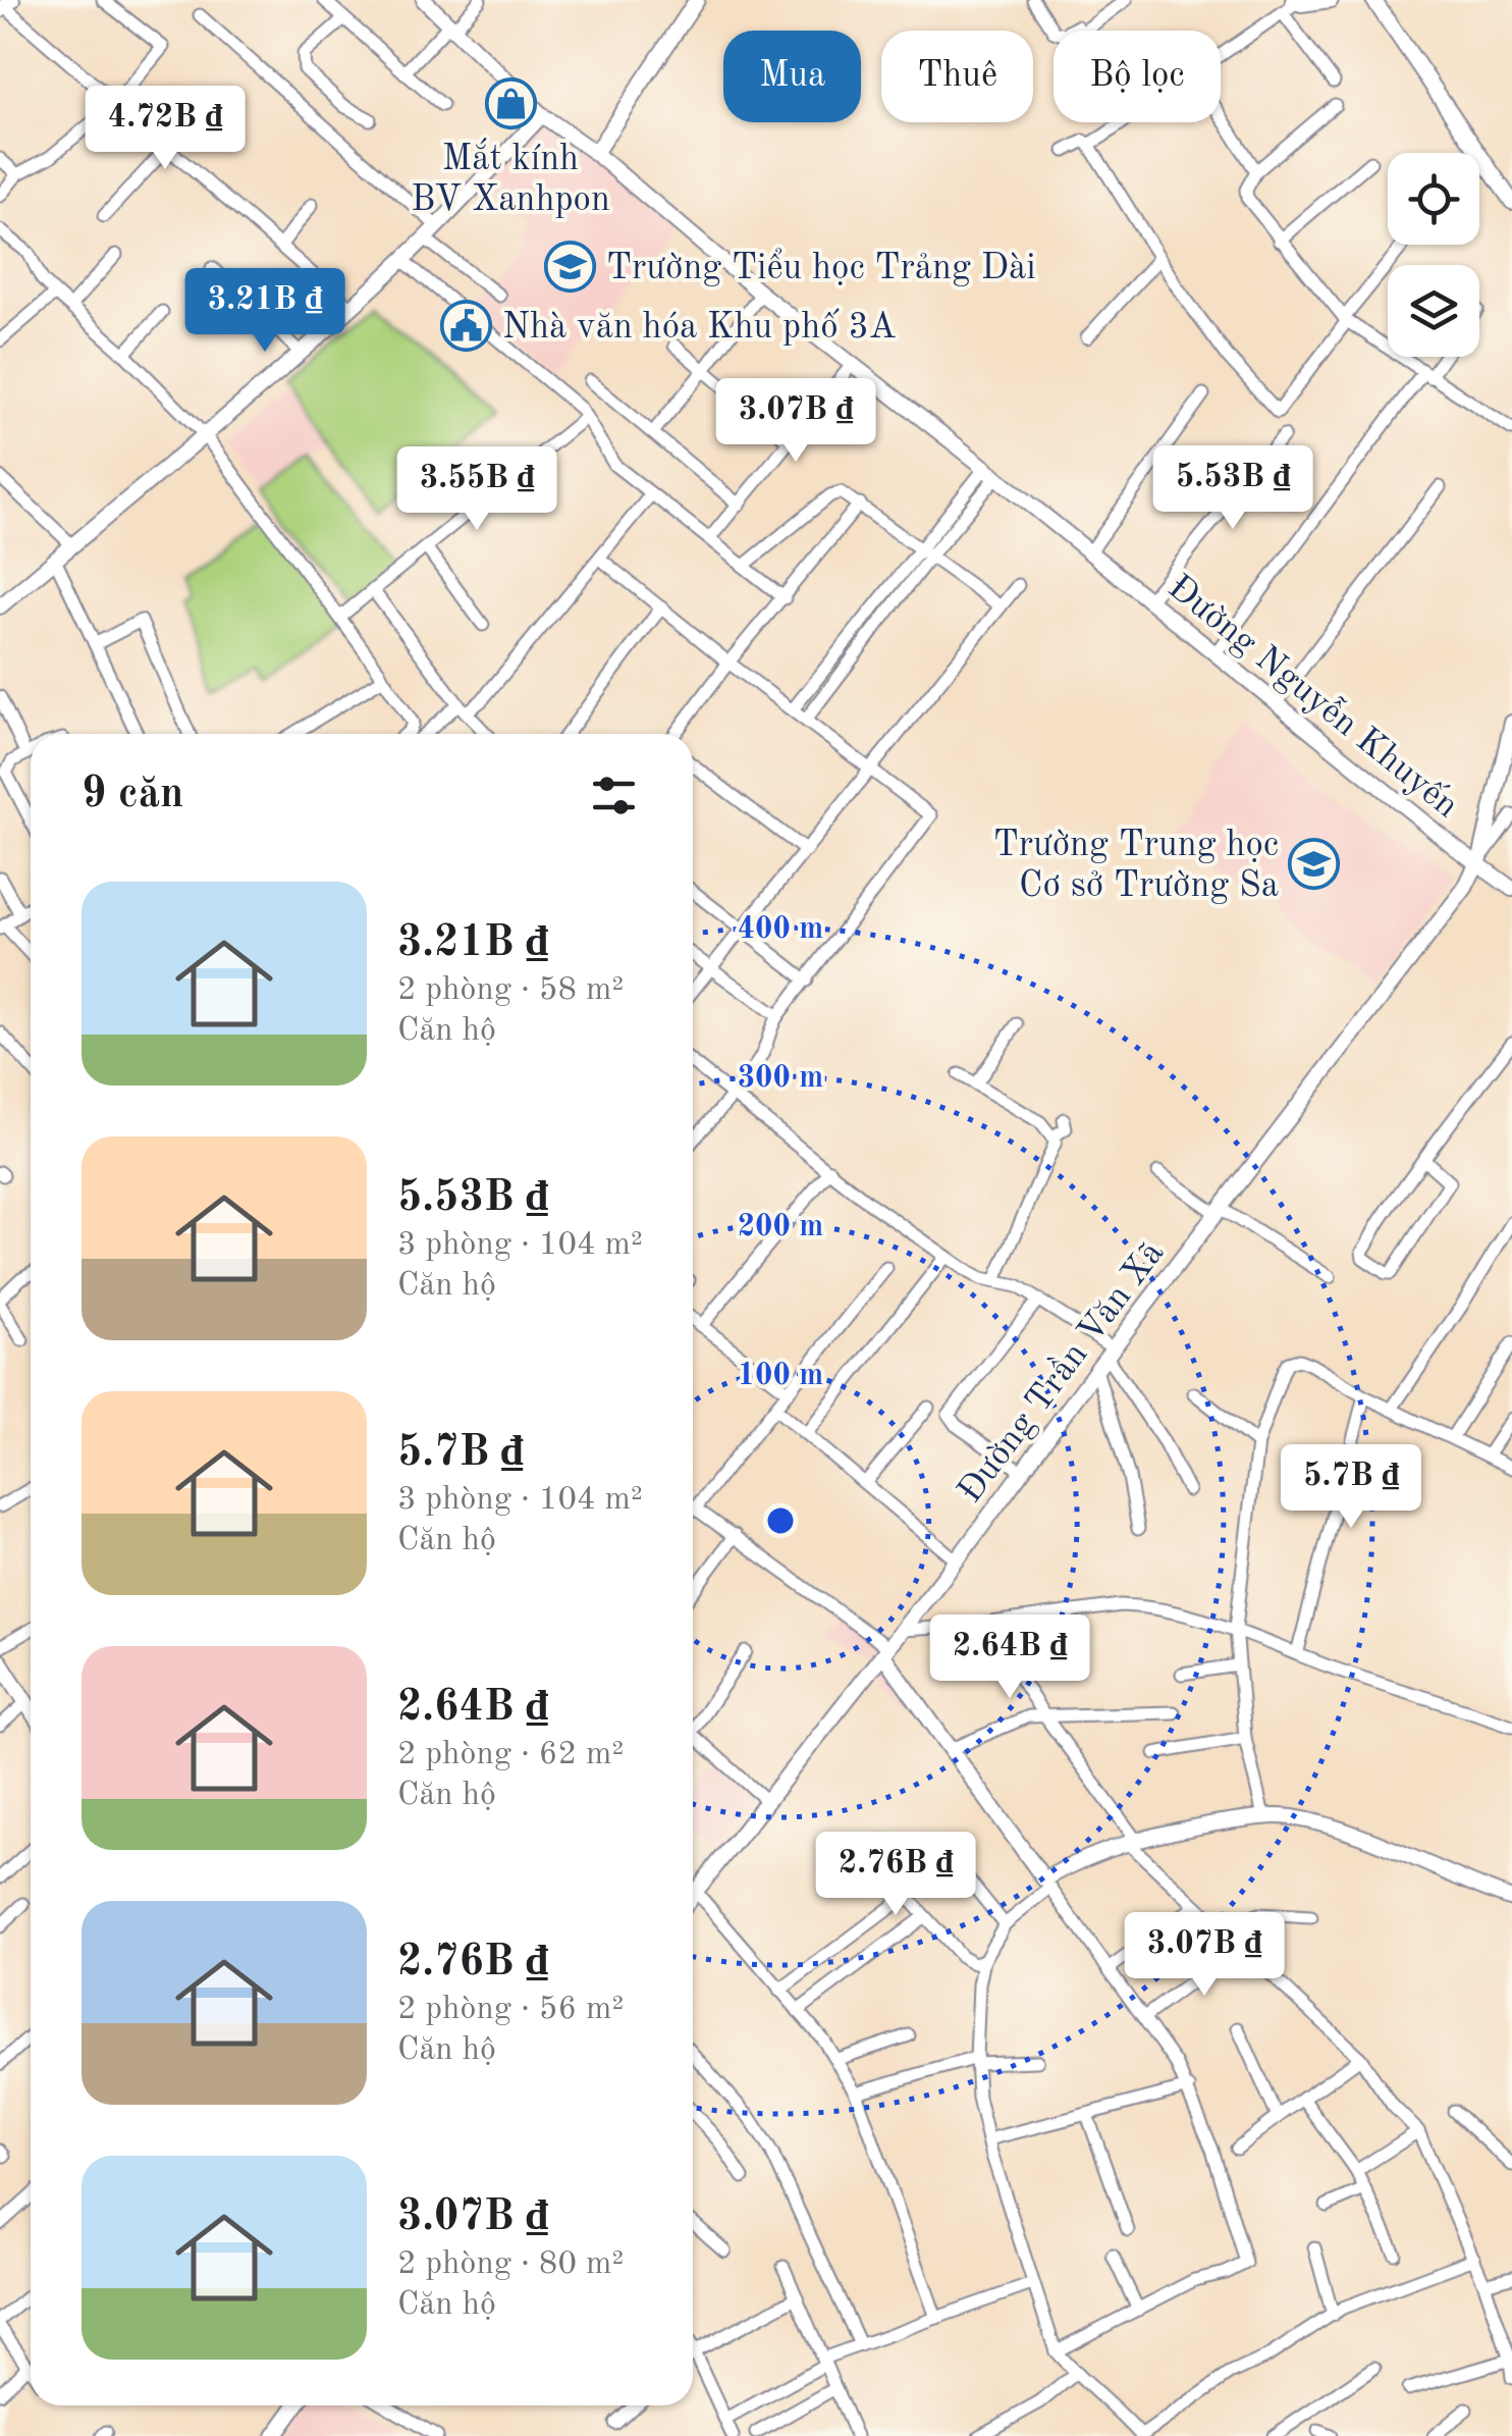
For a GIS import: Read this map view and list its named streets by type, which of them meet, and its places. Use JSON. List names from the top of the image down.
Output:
{
  "streets": {
    "street": ["Đường Nguyễn Khuyến", "Đường Trần Văn Xã"]
  },
  "crossings": [
    ["Đường Nguyễn Khuyến", "Đường Trần Văn Xã"]
  ],
  "places": {
    "shop": ["Mắt kính BV Xanhpon"],
    "school or university": ["Trường Tiểu học Trảng Dài", "Trường Trung học Cơ sở Trường Sa"],
    "public building": ["Nhà văn hóa Khu phố 3A"]
  },
  "page": {
    "chip": ["Mua", "Thuê", "Bộ lọc"],
    "price": [
      "4.72B ₫",
      "3.21B ₫",
      "3.07B ₫",
      "5.53B ₫",
      "3.55B ₫",
      "5.7B ₫",
      "2.64B ₫",
      "2.76B ₫",
      "3.07B ₫"
    ],
    "heading": "9 căn",
    "list": [
      {
        "name": "3.21B ₫",
        "note": "2 phòng · 58 m² · Căn hộ"
      },
      {
        "name": "5.53B ₫",
        "note": "3 phòng · 104 m² · Căn hộ"
      },
      {
        "name": "5.7B ₫",
        "note": "3 phòng · 104 m² · Căn hộ"
      },
      {
        "name": "2.64B ₫",
        "note": "2 phòng · 62 m² · Căn hộ"
      },
      {
        "name": "2.76B ₫",
        "note": "2 phòng · 56 m² · Căn hộ"
      },
      {
        "name": "3.07B ₫",
        "note": "2 phòng · 80 m² · Căn hộ"
      }
    ]
  },
  "rings": [
    "400 m",
    "300 m",
    "200 m",
    "100 m"
  ]
}
